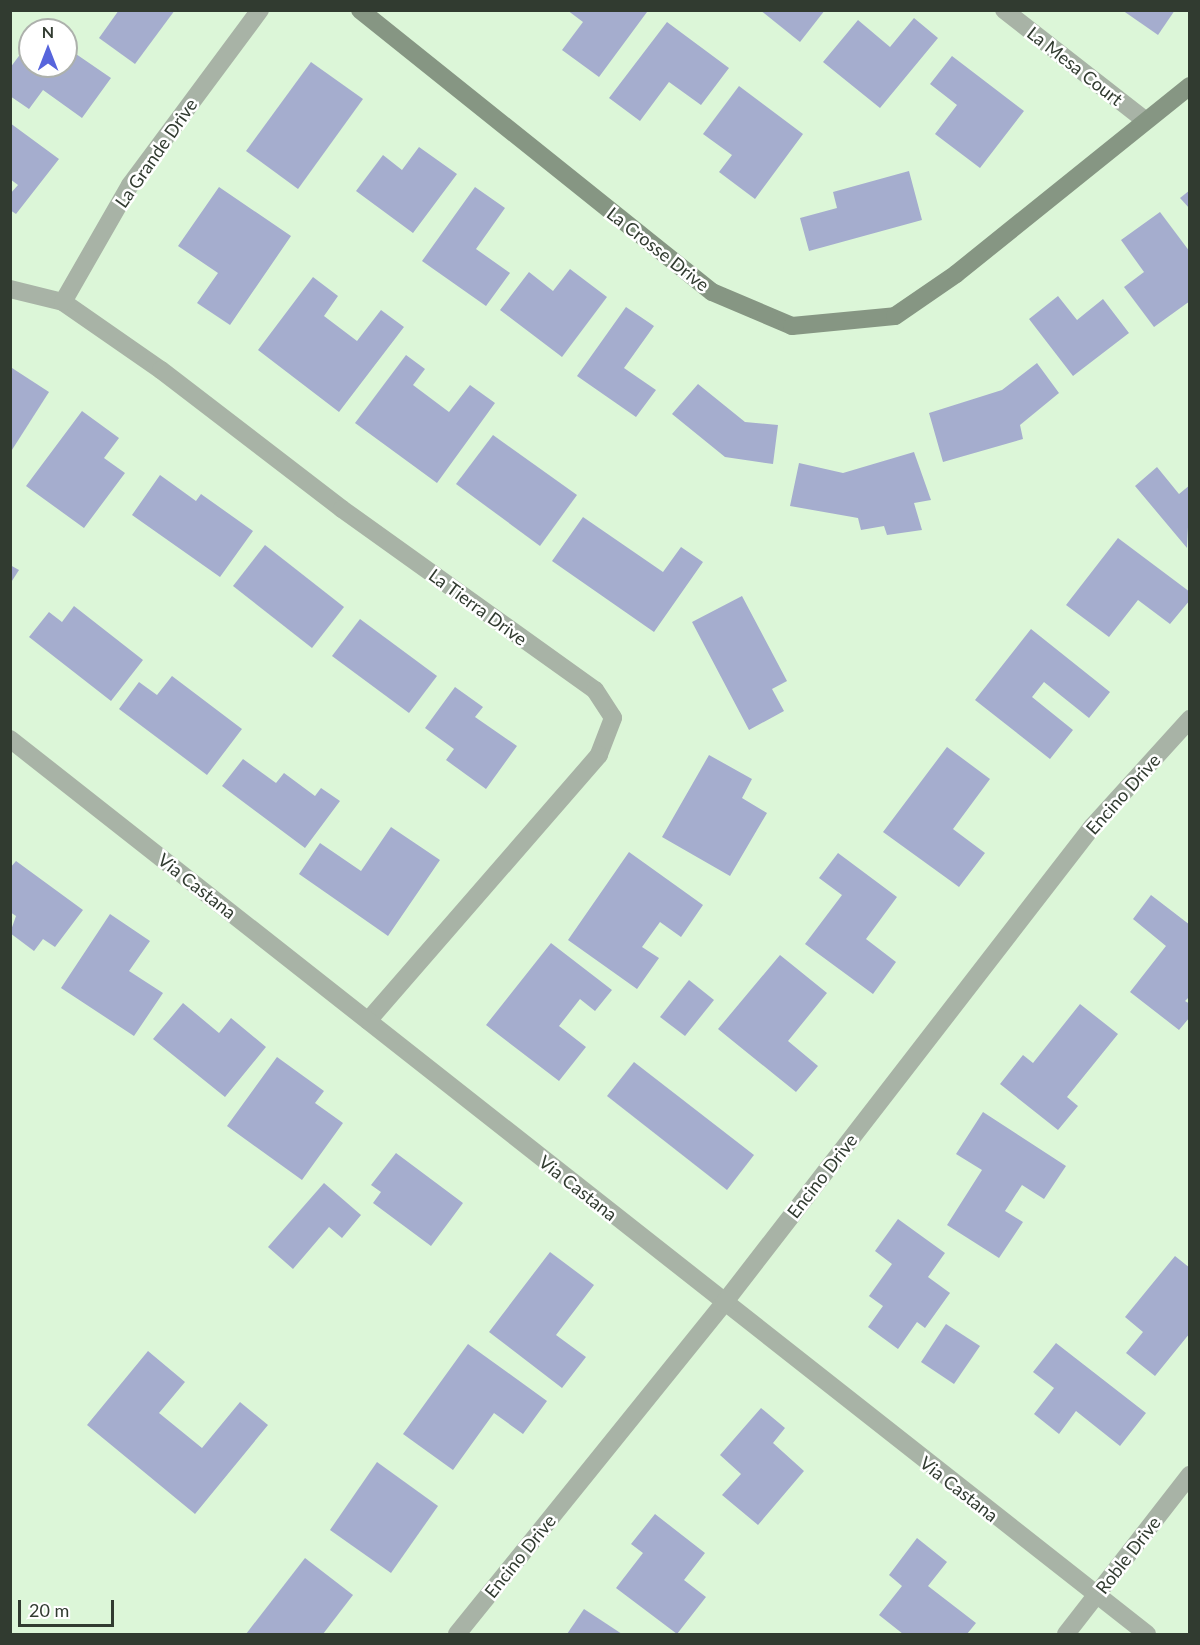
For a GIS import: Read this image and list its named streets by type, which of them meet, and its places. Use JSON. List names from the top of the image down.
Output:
{
  "streets": {
    "street": [
      "La Mesa Court",
      "La Grande Drive",
      "La Crosse Drive",
      "La Tierra Drive",
      "Encino Drive",
      "Via Castana",
      "Roble Drive"
    ]
  },
  "crossings": [
    ["La Mesa Court", "La Crosse Drive"],
    ["La Grande Drive", "La Tierra Drive"],
    ["La Tierra Drive", "Via Castana"],
    ["Encino Drive", "Via Castana"],
    ["Via Castana", "Roble Drive"]
  ],
  "scale_bar": "20 m",
  "north": "top"
}
